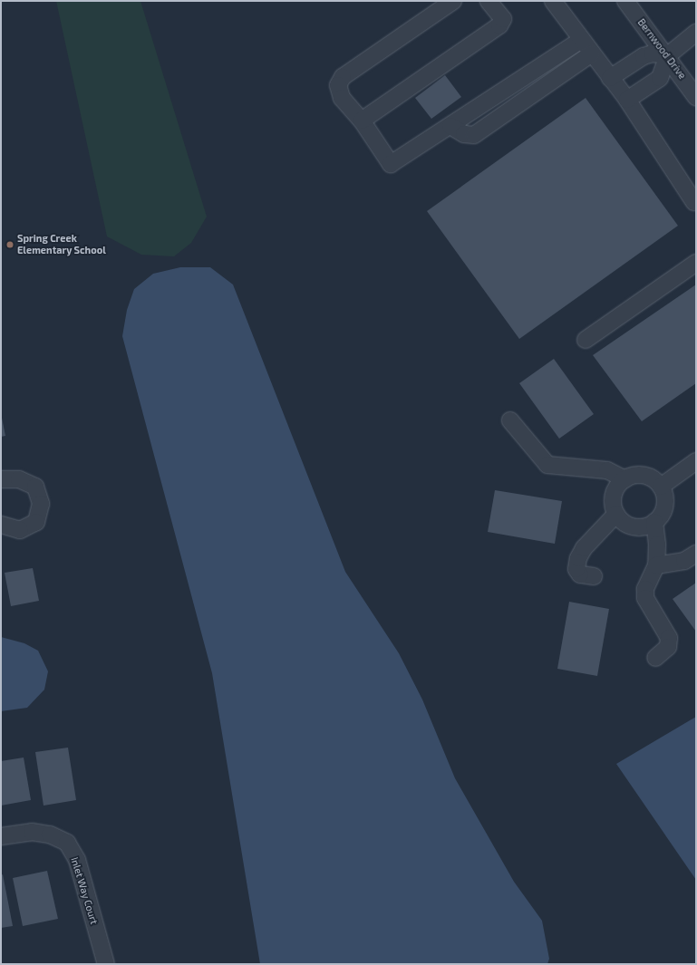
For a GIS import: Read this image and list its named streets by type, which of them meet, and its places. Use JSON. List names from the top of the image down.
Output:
{
  "streets": {
    "street": ["Bernwood Drive", "Inlet Way Court"]
  },
  "places": ["Spring Creek Elementary School"]
}
